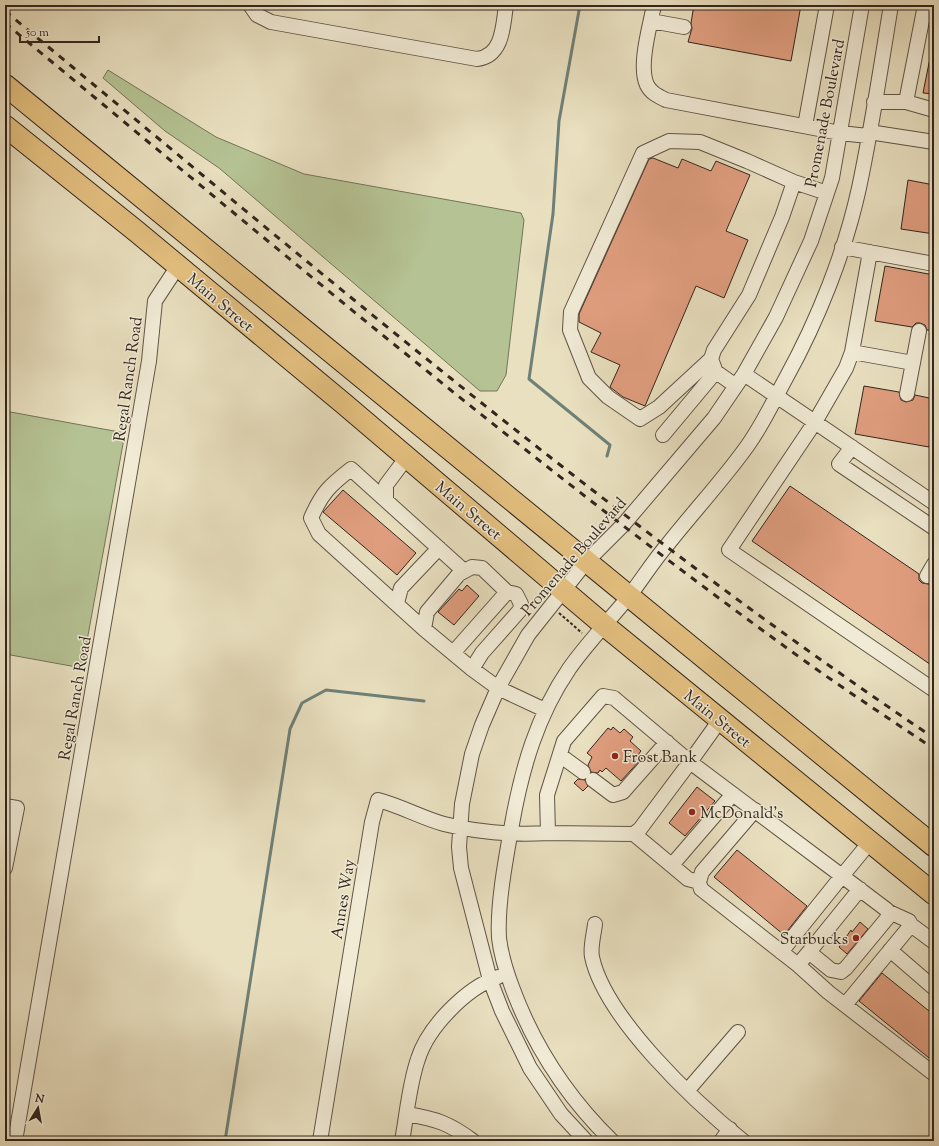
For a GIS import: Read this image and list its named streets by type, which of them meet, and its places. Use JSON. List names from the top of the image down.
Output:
{
  "streets": {
    "highway": ["Main Street"],
    "street": ["Promenade Boulevard", "Regal Ranch Road", "Annes Way"]
  },
  "crossings": [
    ["Promenade Boulevard", "Main Street"],
    ["Promenade Boulevard", "Annes Way"],
    ["Main Street", "Regal Ranch Road"]
  ],
  "places": ["Frost Bank", "McDonald's", "Starbucks"],
  "scale_bar": "50 m",
  "north": "top"
}
